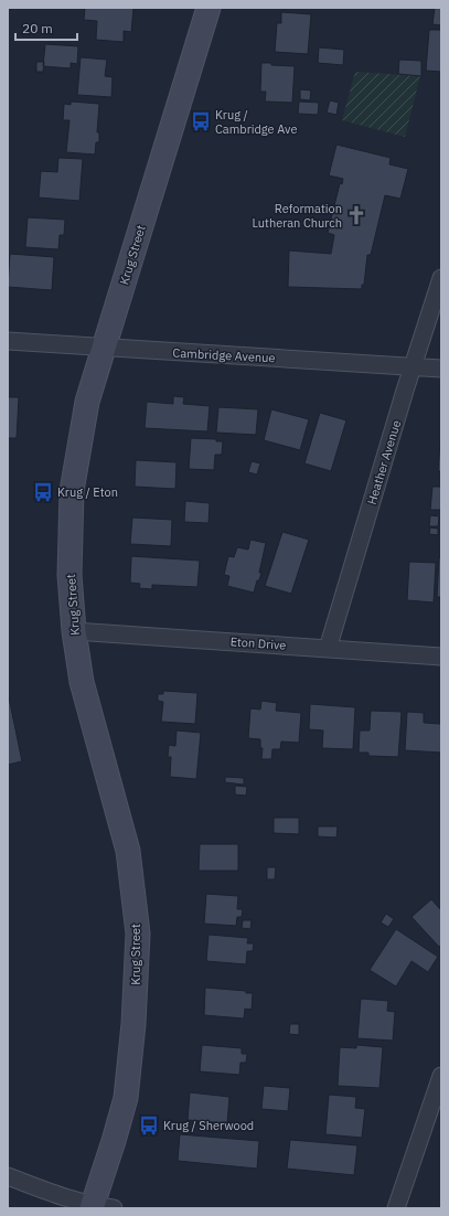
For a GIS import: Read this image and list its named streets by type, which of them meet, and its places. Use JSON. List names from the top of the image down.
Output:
{
  "streets": {
    "street": [
      "Krug Street",
      "Cambridge Avenue",
      "Heather Avenue",
      "Eton Drive"
    ]
  },
  "crossings": [
    ["Krug Street", "Cambridge Avenue"],
    ["Krug Street", "Eton Drive"],
    ["Cambridge Avenue", "Heather Avenue"],
    ["Heather Avenue", "Eton Drive"]
  ],
  "places": {
    "bus stop": ["Krug / Cambridge Ave", "Krug / Eton", "Krug / Sherwood"],
    "church": ["Reformation Lutheran Church"]
  },
  "scale_bar": "20 m"
}
